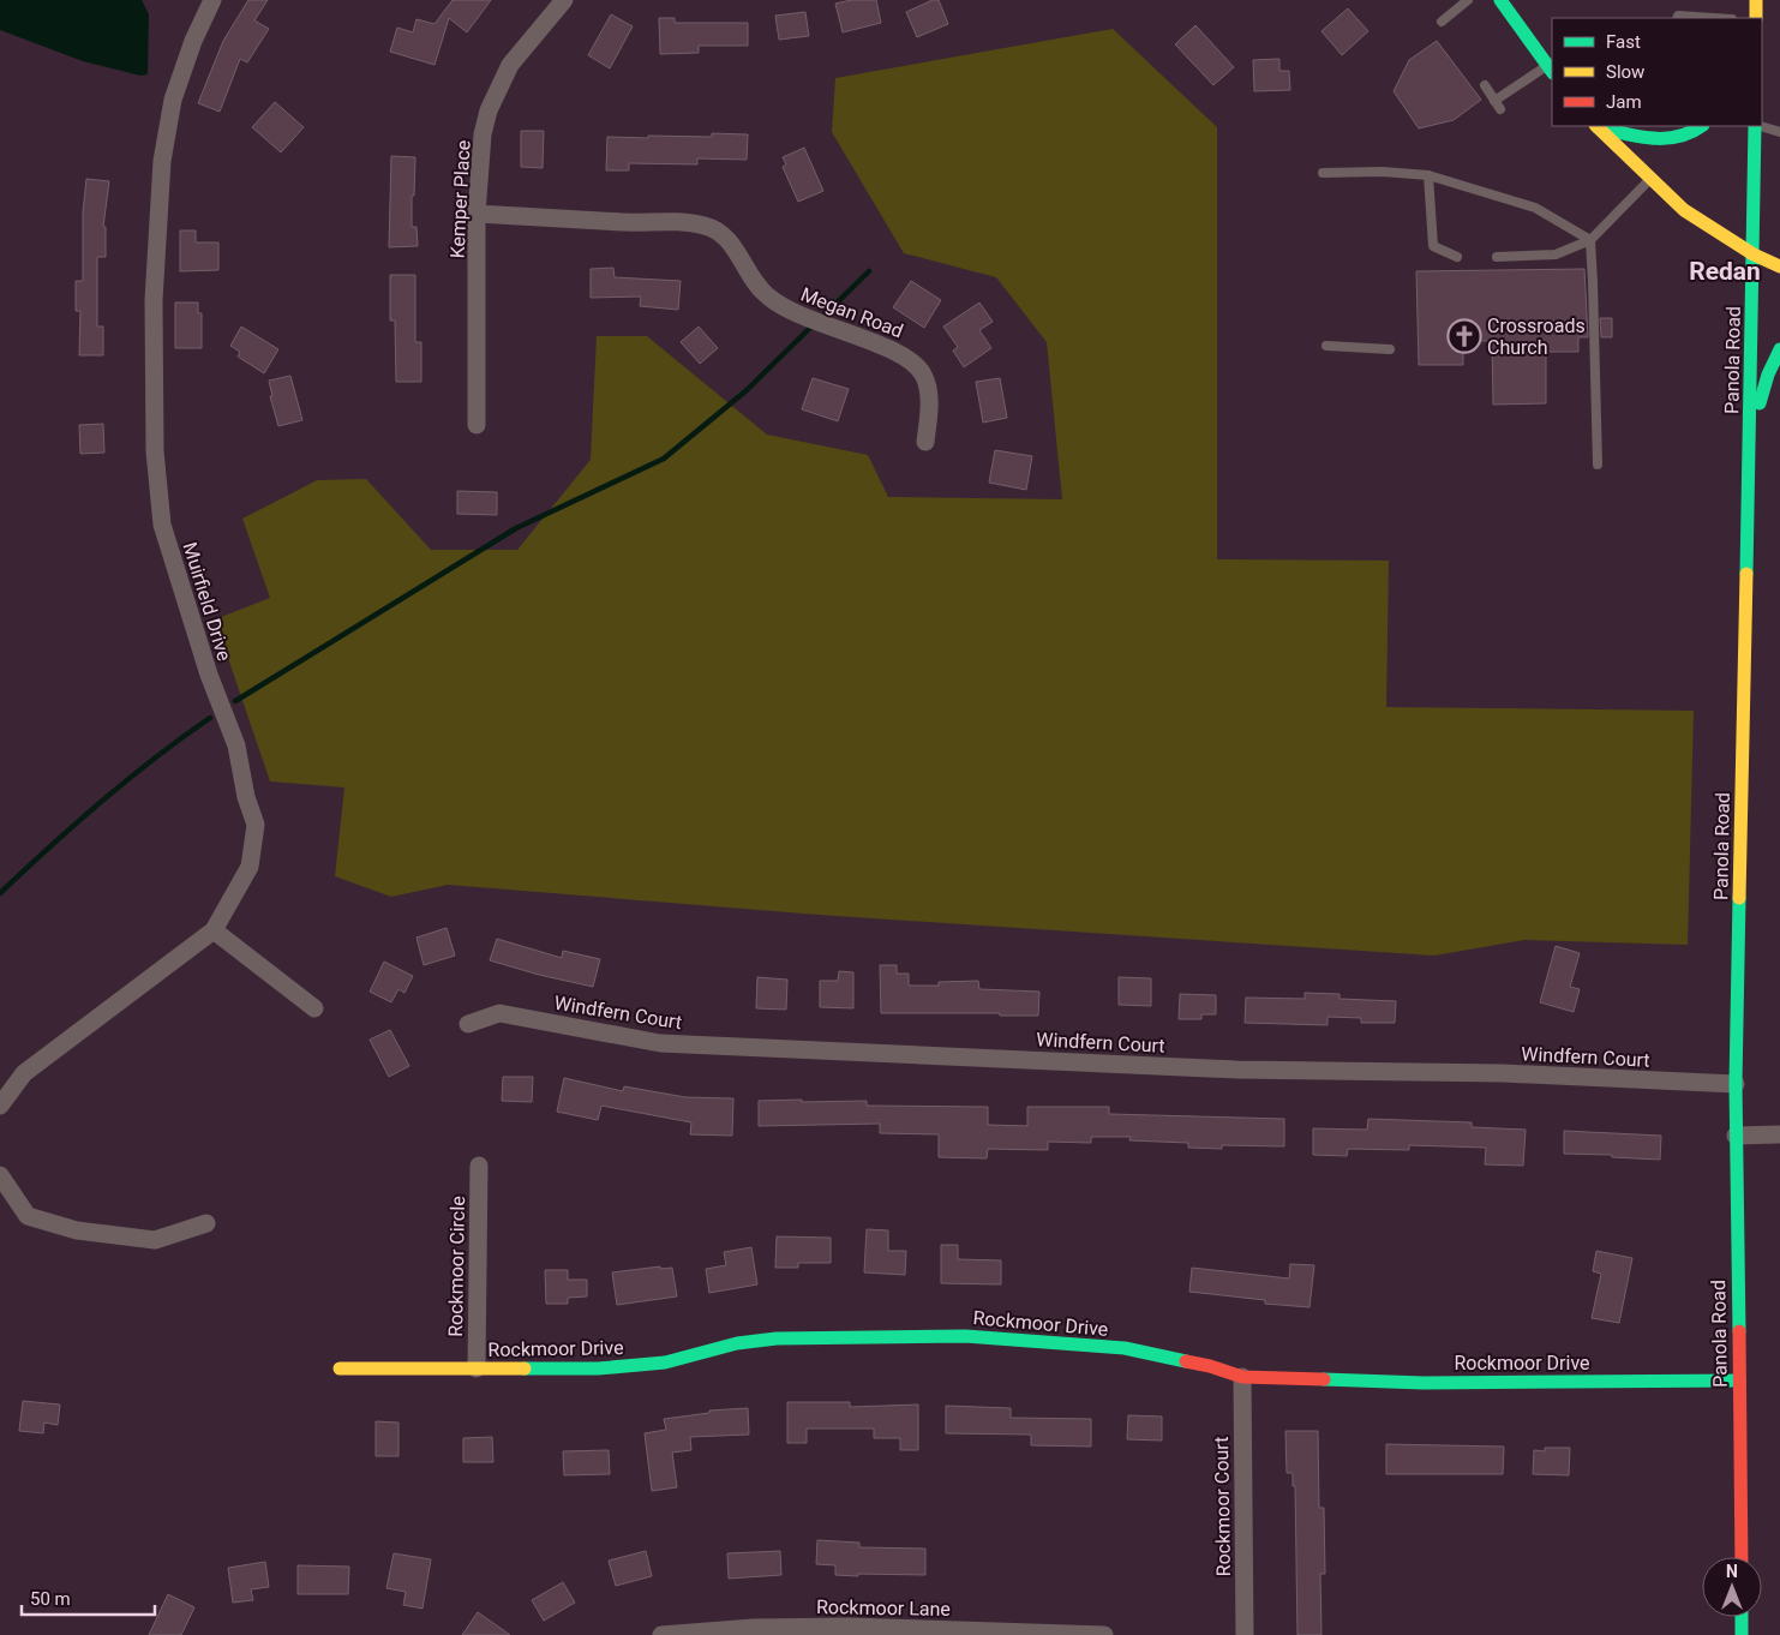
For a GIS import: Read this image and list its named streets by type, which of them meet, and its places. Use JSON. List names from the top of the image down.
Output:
{
  "streets": {
    "main road": ["Panola Road", "Rockmoor Drive"],
    "street": [
      "Kemper Place",
      "Megan Road",
      "Muirfield Drive",
      "Windfern Court",
      "Rockmoor Circle",
      "Rockmoor Court",
      "Rockmoor Lane"
    ]
  },
  "crossings": [
    ["Kemper Place", "Megan Road"],
    ["Panola Road", "Windfern Court"],
    ["Panola Road", "Rockmoor Drive"],
    ["Rockmoor Circle", "Rockmoor Drive"],
    ["Rockmoor Drive", "Rockmoor Court"]
  ],
  "districts": ["Redan"],
  "places": {
    "church": ["Crossroads Church"]
  },
  "legend": ["Fast", "Slow", "Jam"],
  "scale_bar": "50 m",
  "north": "top"
}
